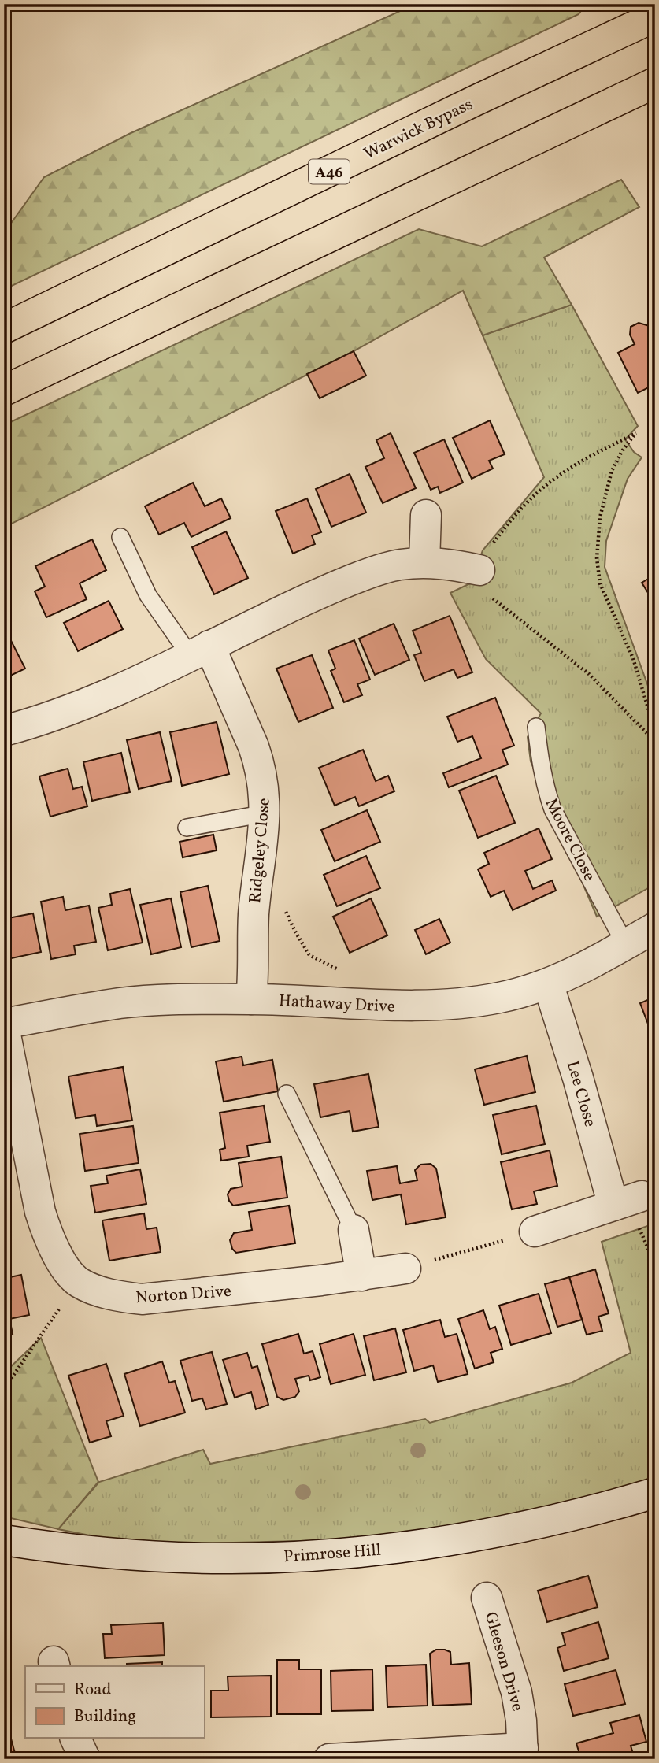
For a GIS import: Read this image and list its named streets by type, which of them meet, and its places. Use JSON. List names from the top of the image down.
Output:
{
  "streets": {
    "highway": ["Warwick Bypass", "A46"],
    "street": [
      "Ridgeley Close",
      "Hathaway Drive",
      "Lee Close",
      "Norton Drive",
      "Primrose Hill",
      "Gleeson Drive"
    ],
    "lane": ["Moore Close"]
  },
  "crossings": [
    ["Moore Close", "Hathaway Drive"],
    ["Ridgeley Close", "Hathaway Drive"],
    ["Hathaway Drive", "Lee Close"]
  ],
  "legend": ["Road", "Building"]
}
